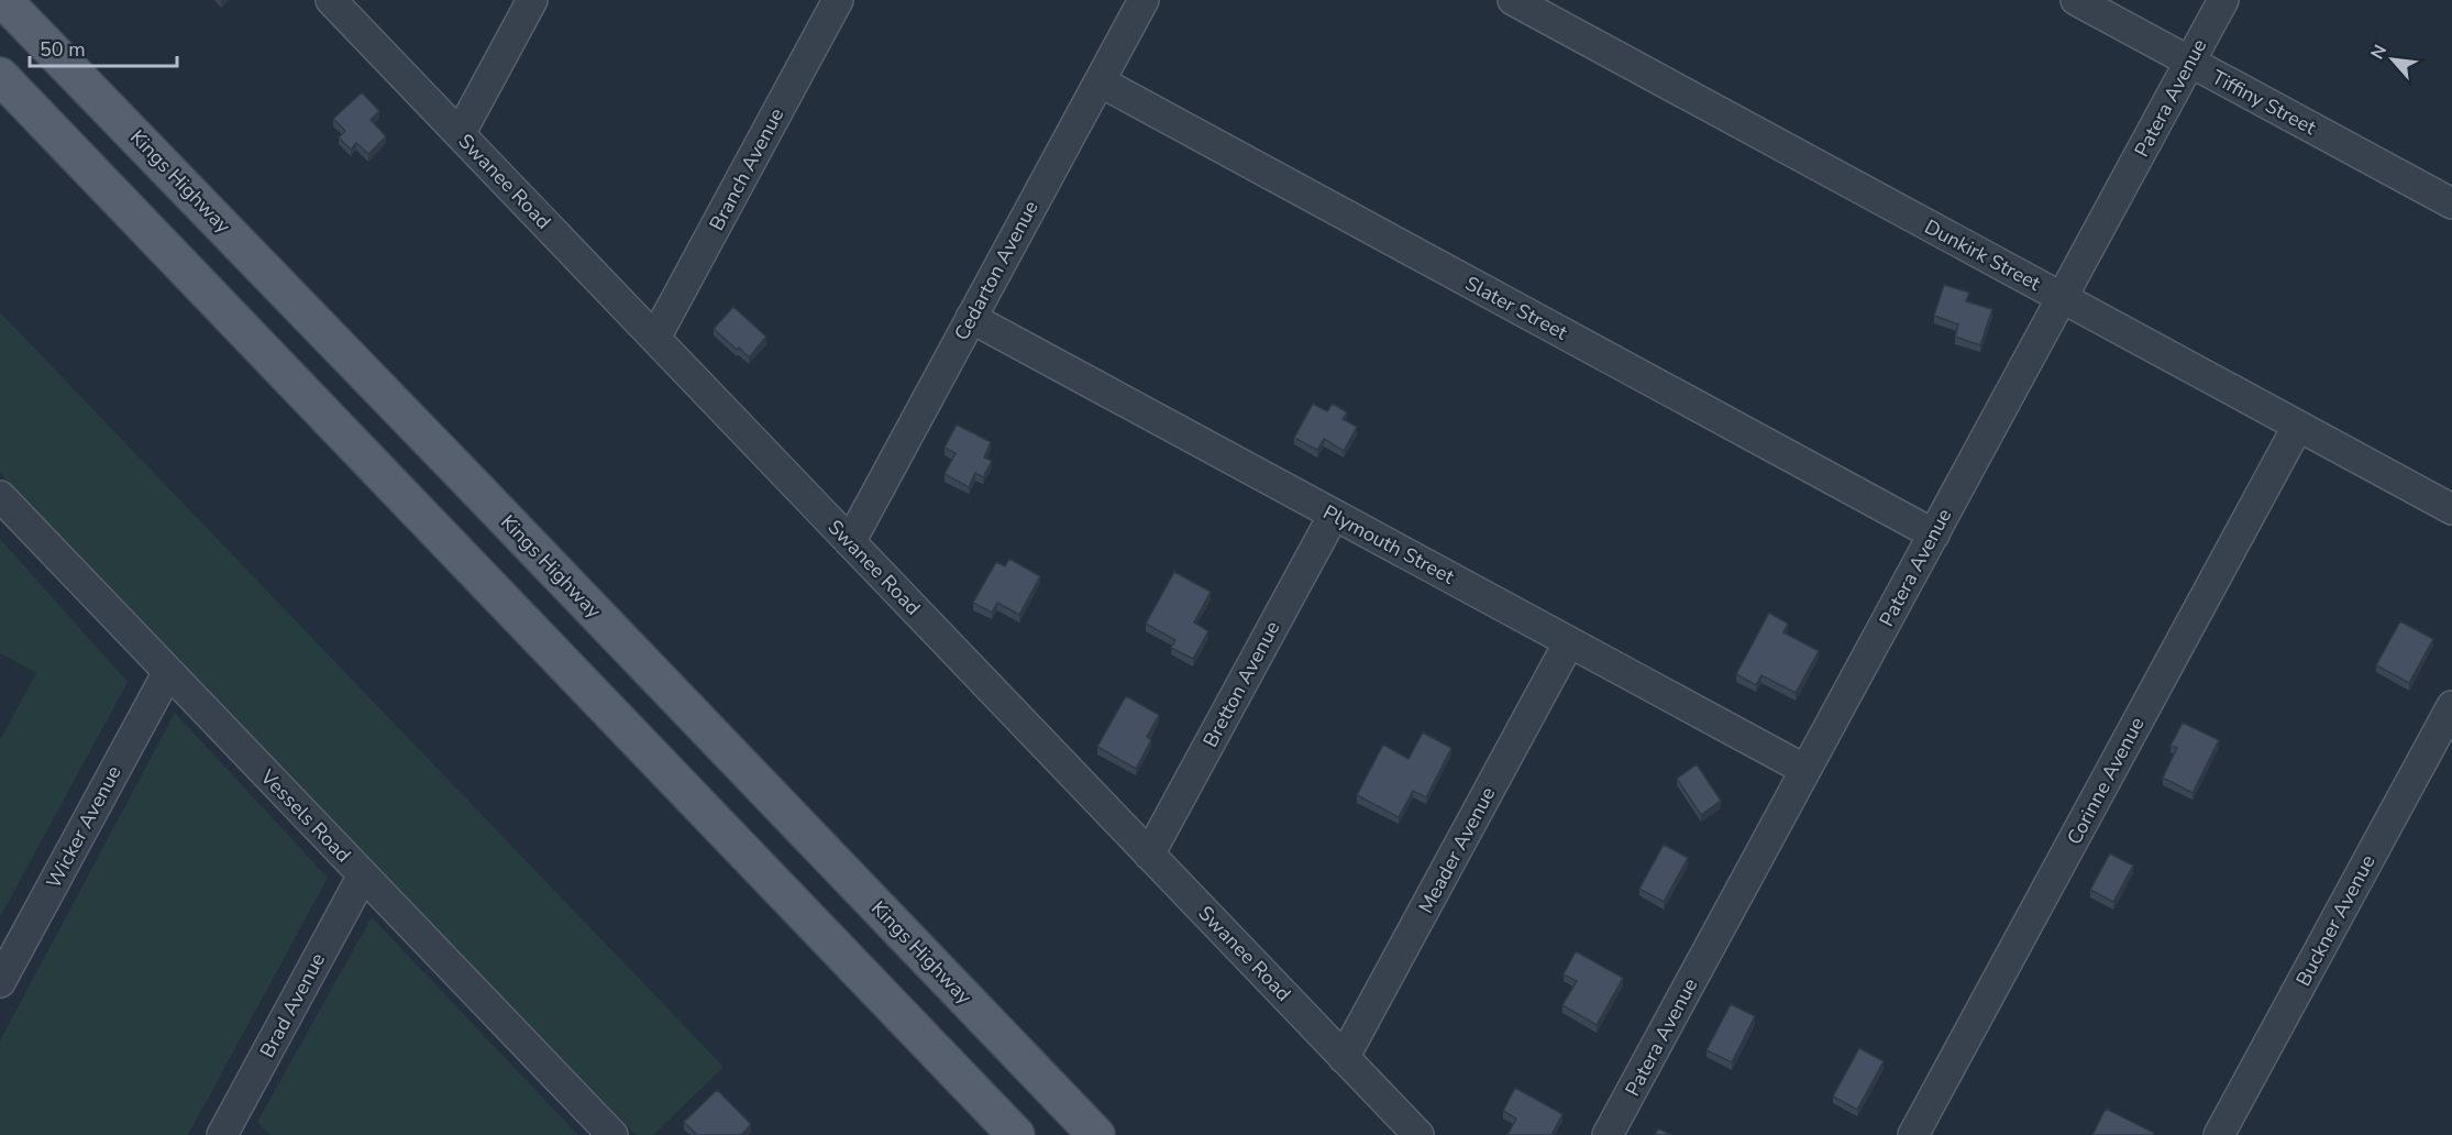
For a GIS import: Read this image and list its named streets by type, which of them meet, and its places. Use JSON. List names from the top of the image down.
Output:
{
  "streets": {
    "main road": ["Kings Highway"],
    "street": [
      "Patera Avenue",
      "Tiffiny Street",
      "Branch Avenue",
      "Swanee Road",
      "Dunkirk Street",
      "Cedarton Avenue",
      "Slater Street",
      "Plymouth Street",
      "Bretton Avenue",
      "Corinne Avenue",
      "Vessels Road",
      "Wicker Avenue",
      "Meader Avenue",
      "Buckner Avenue",
      "Brad Avenue"
    ]
  },
  "crossings": [
    ["Patera Avenue", "Tiffiny Street"],
    ["Patera Avenue", "Dunkirk Street"],
    ["Patera Avenue", "Slater Street"],
    ["Patera Avenue", "Plymouth Street"],
    ["Branch Avenue", "Swanee Road"],
    ["Swanee Road", "Cedarton Avenue"],
    ["Swanee Road", "Bretton Avenue"],
    ["Swanee Road", "Meader Avenue"],
    ["Dunkirk Street", "Corinne Avenue"],
    ["Cedarton Avenue", "Slater Street"],
    ["Cedarton Avenue", "Plymouth Street"],
    ["Plymouth Street", "Bretton Avenue"],
    ["Plymouth Street", "Meader Avenue"],
    ["Vessels Road", "Wicker Avenue"],
    ["Vessels Road", "Brad Avenue"]
  ],
  "scale_bar": "50 m",
  "north": "top left"
}
